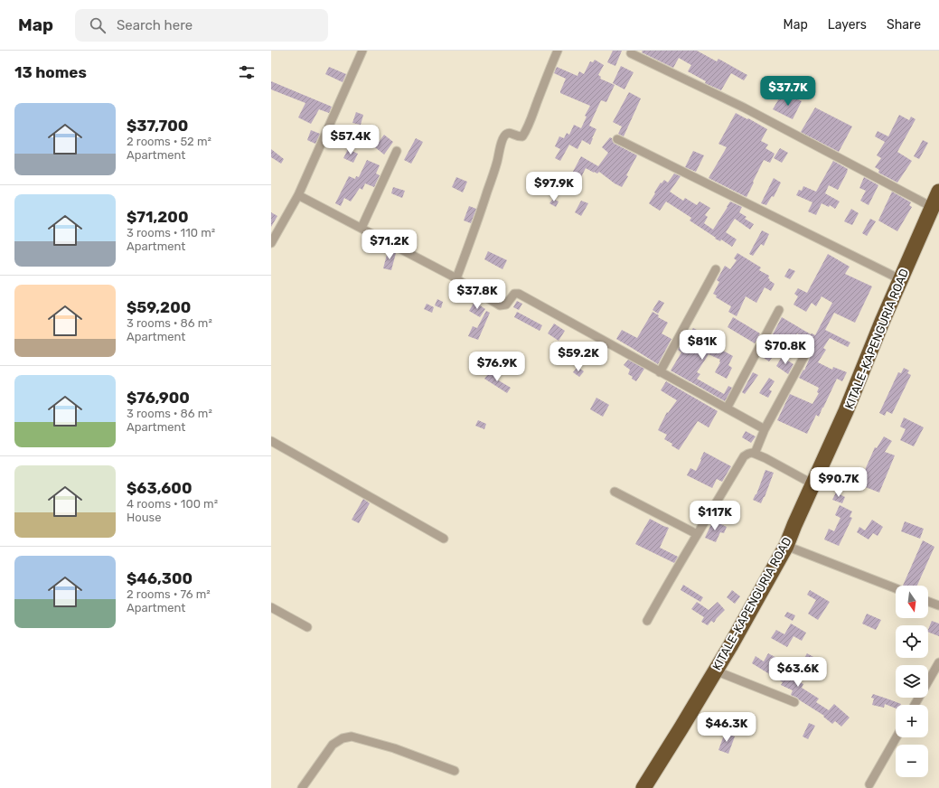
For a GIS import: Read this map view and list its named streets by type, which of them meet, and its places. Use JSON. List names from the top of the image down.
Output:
{
  "streets": {
    "highway": ["KITALE-KAPENGURIA ROAD"]
  },
  "north": "bottom",
  "page": {
    "header": "Map",
    "search": "Search here",
    "nav": ["Map", "Layers", "Share"],
    "heading": "13 homes",
    "price": [
      "$37.7K",
      "$57.4K",
      "$97.9K",
      "$71.2K",
      "$37.8K",
      "$81K",
      "$70.8K",
      "$59.2K",
      "$76.9K",
      "$90.7K",
      "$117K",
      "$63.6K",
      "$46.3K"
    ],
    "list": [
      {
        "name": "$37,700",
        "note": "2 rooms · 52 m² · Apartment"
      },
      {
        "name": "$71,200",
        "note": "3 rooms · 110 m² · Apartment"
      },
      {
        "name": "$59,200",
        "note": "3 rooms · 86 m² · Apartment"
      },
      {
        "name": "$76,900",
        "note": "3 rooms · 86 m² · Apartment"
      },
      {
        "name": "$63,600",
        "note": "4 rooms · 100 m² · House"
      },
      {
        "name": "$46,300",
        "note": "2 rooms · 76 m² · Apartment"
      }
    ],
    "map_buttons": ["+", "−"]
  }
}
